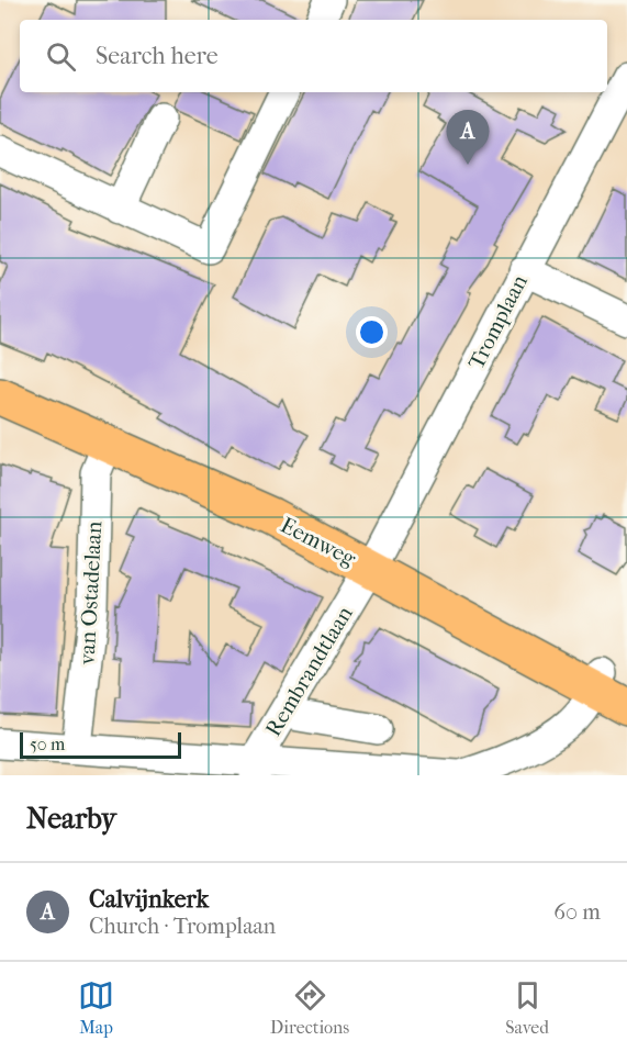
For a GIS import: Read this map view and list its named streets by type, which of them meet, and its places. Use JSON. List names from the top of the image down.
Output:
{
  "streets": {
    "main road": ["Eemweg"],
    "street": ["Tromplaan", "van Ostadelaan", "Rembrandtlaan"]
  },
  "crossings": [
    ["Tromplaan", "Eemweg"],
    ["Tromplaan", "Rembrandtlaan"],
    ["Eemweg", "van Ostadelaan"],
    ["Eemweg", "Rembrandtlaan"]
  ],
  "scale_bar": "50 m",
  "page": {
    "search": "Search here",
    "pins": "A",
    "scale": "50 m",
    "heading": "Nearby",
    "list": [
      {
        "mark": "A",
        "name": "Calvijnkerk",
        "note": "Church · Tromplaan",
        "value": "60 m"
      }
    ],
    "nav": ["Map", "Directions", "Saved"]
  }
}
